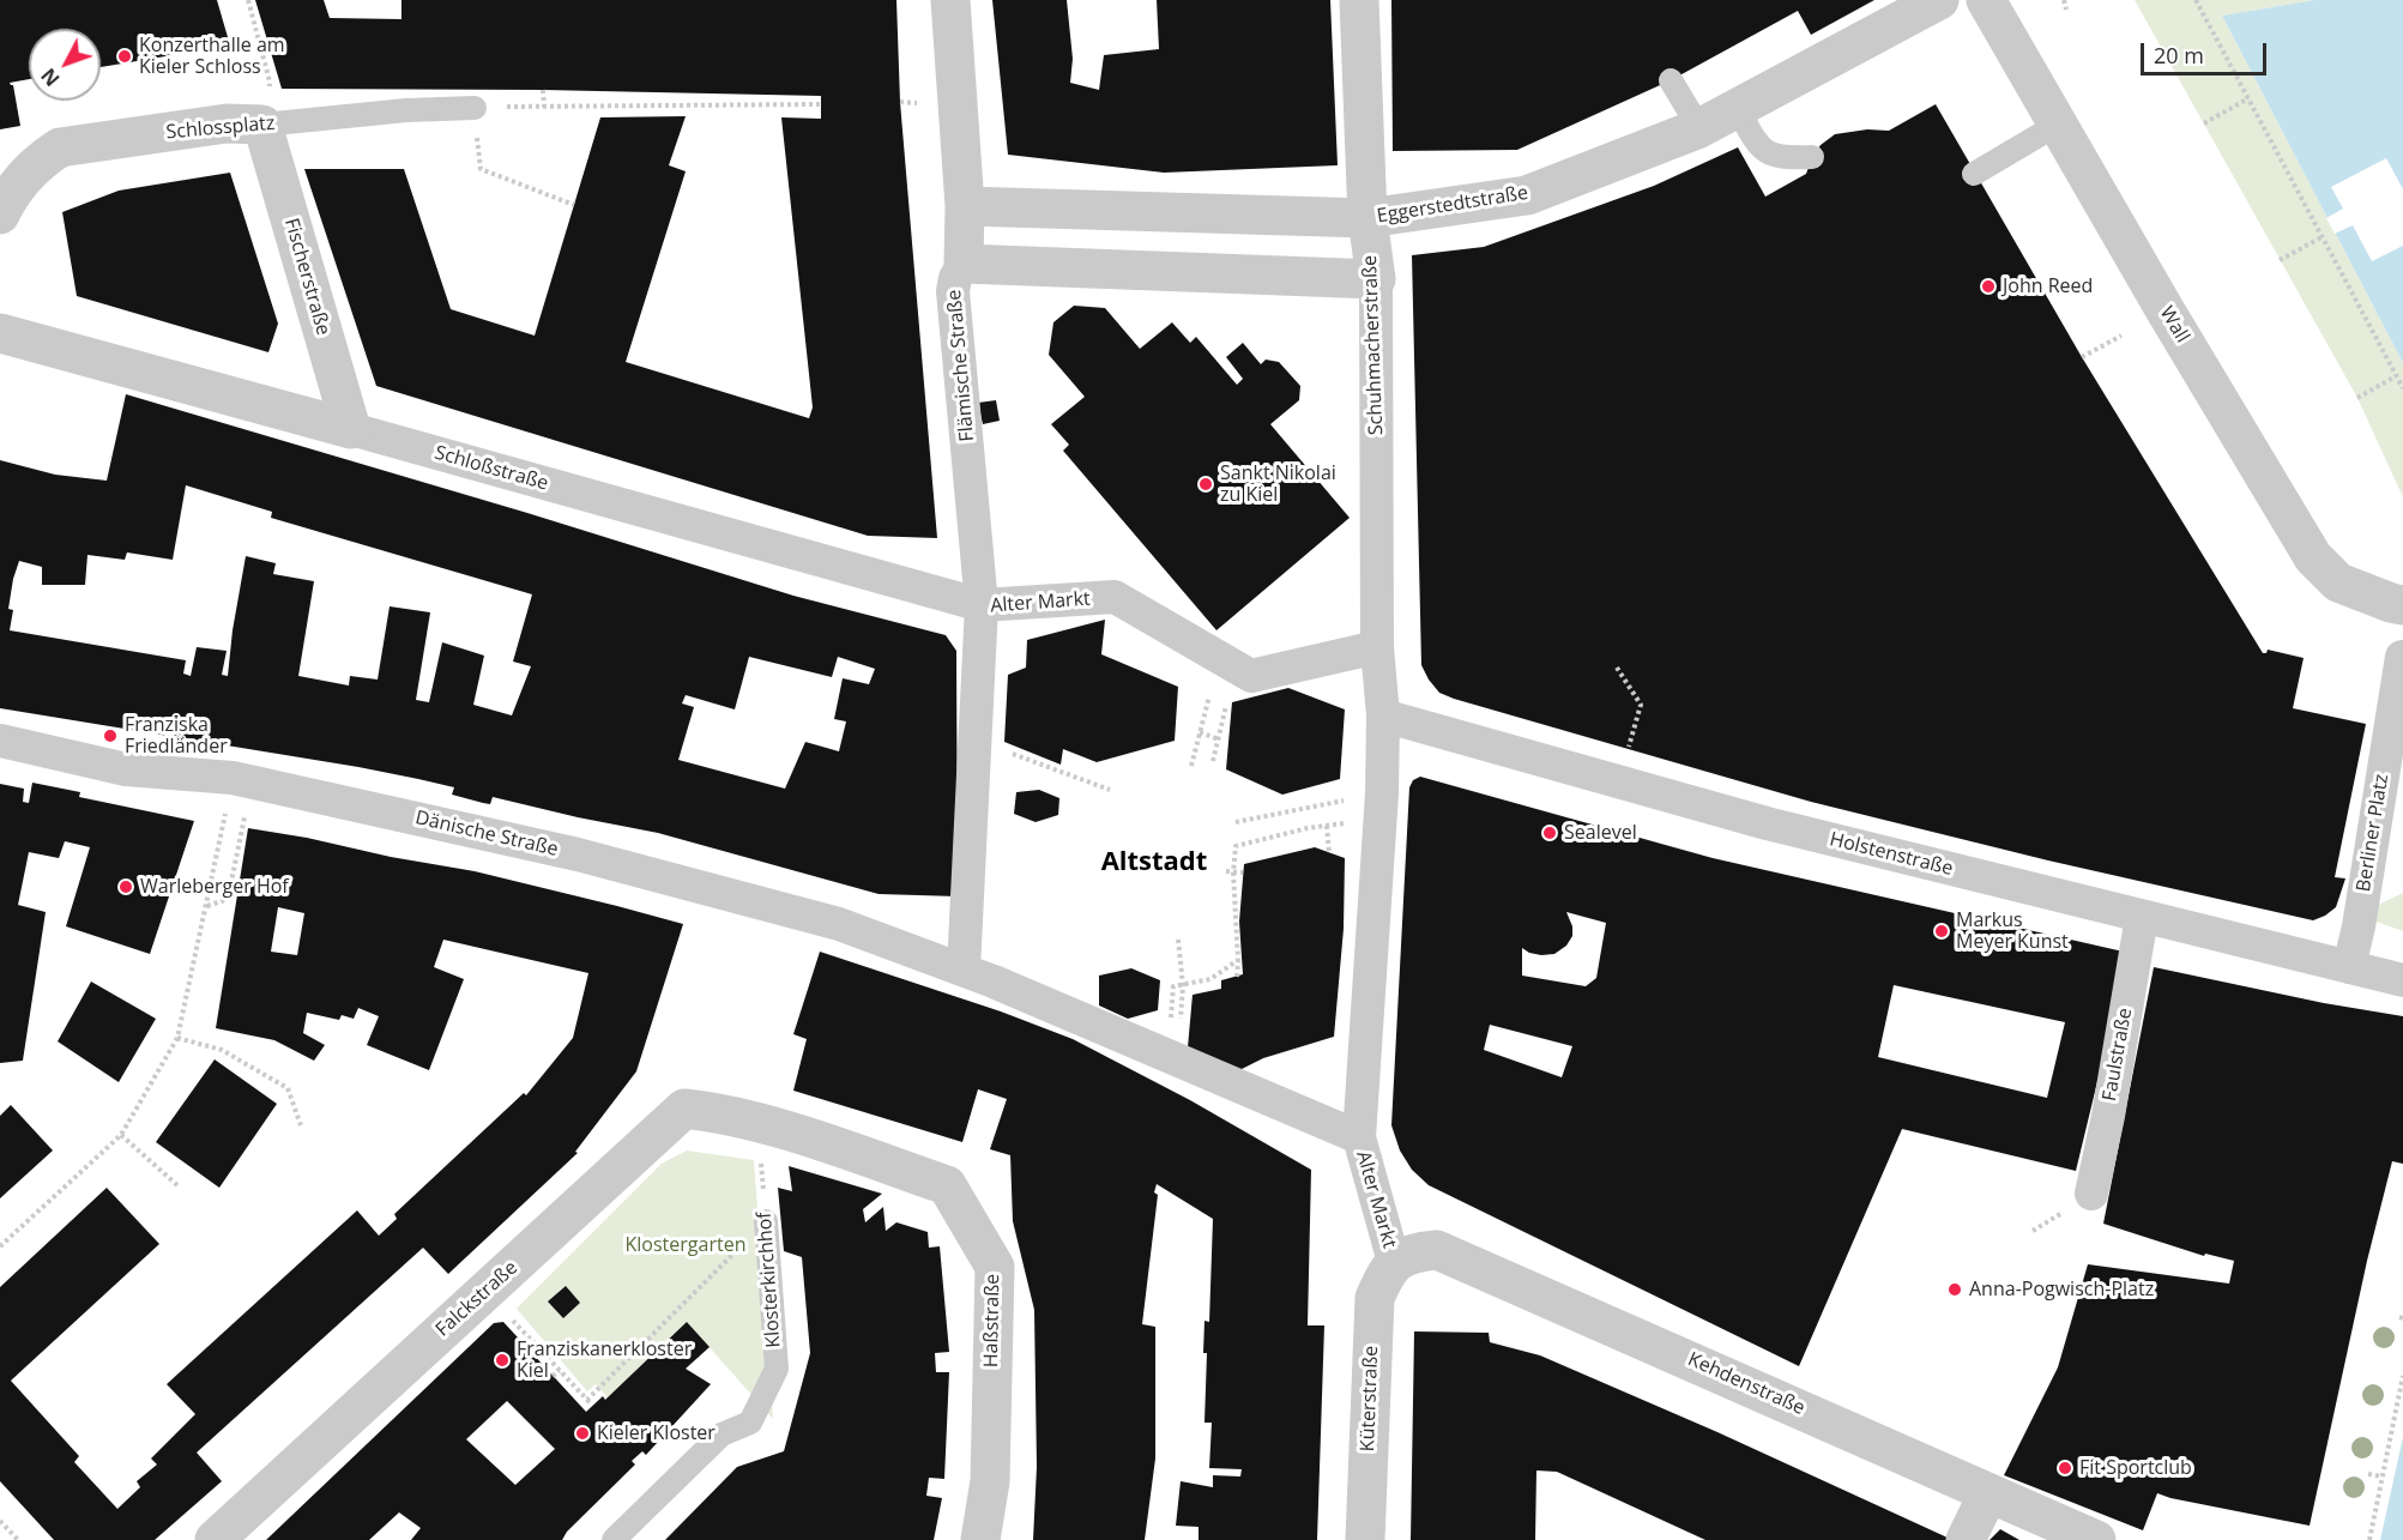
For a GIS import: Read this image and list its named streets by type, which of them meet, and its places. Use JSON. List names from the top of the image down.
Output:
{
  "streets": {
    "street": [
      "Schlossplatz",
      "Eggerstedtstraße",
      "Fischerstraße",
      "Wall",
      "Schuhmacherstraße",
      "Flämische Straße",
      "Schloßstraße",
      "Alter Markt",
      "Berliner Platz",
      "Dänische Straße",
      "Holstenstraße",
      "Faulstraße",
      "Falckstraße",
      "Haßstraße",
      "Kehdenstraße",
      "Küterstraße"
    ],
    "lane": ["Klosterkirchhof"]
  },
  "crossings": [
    ["Schlossplatz", "Fischerstraße"],
    ["Eggerstedtstraße", "Schuhmacherstraße"],
    ["Eggerstedtstraße", "Flämische Straße"],
    ["Fischerstraße", "Schloßstraße"],
    ["Schuhmacherstraße", "Alter Markt"],
    ["Flämische Straße", "Schloßstraße"],
    ["Flämische Straße", "Alter Markt"],
    ["Schloßstraße", "Alter Markt"],
    ["Alter Markt", "Dänische Straße"],
    ["Alter Markt", "Holstenstraße"],
    ["Alter Markt", "Kehdenstraße"],
    ["Alter Markt", "Küterstraße"],
    ["Berliner Platz", "Holstenstraße"],
    ["Holstenstraße", "Faulstraße"],
    ["Klosterkirchhof", "Falckstraße"],
    ["Klosterkirchhof", "Haßstraße"],
    ["Falckstraße", "Haßstraße"],
    ["Kehdenstraße", "Küterstraße"]
  ],
  "districts": ["Altstadt"],
  "parks": ["Klostergarten"],
  "places": [
    "Konzerthalle am Kieler Schloss",
    "John Reed",
    "Sankt Nikolai zu Kiel",
    "Franziska Friedländer",
    "Sealevel",
    "Warleberger Hof",
    "Markus Meyer Kunst",
    "Anna-Pogwisch-Platz",
    "Franziskanerkloster Kiel",
    "Kieler Kloster",
    "Fit Sportclub"
  ],
  "scale_bar": "20 m",
  "north": "bottom left"
}
